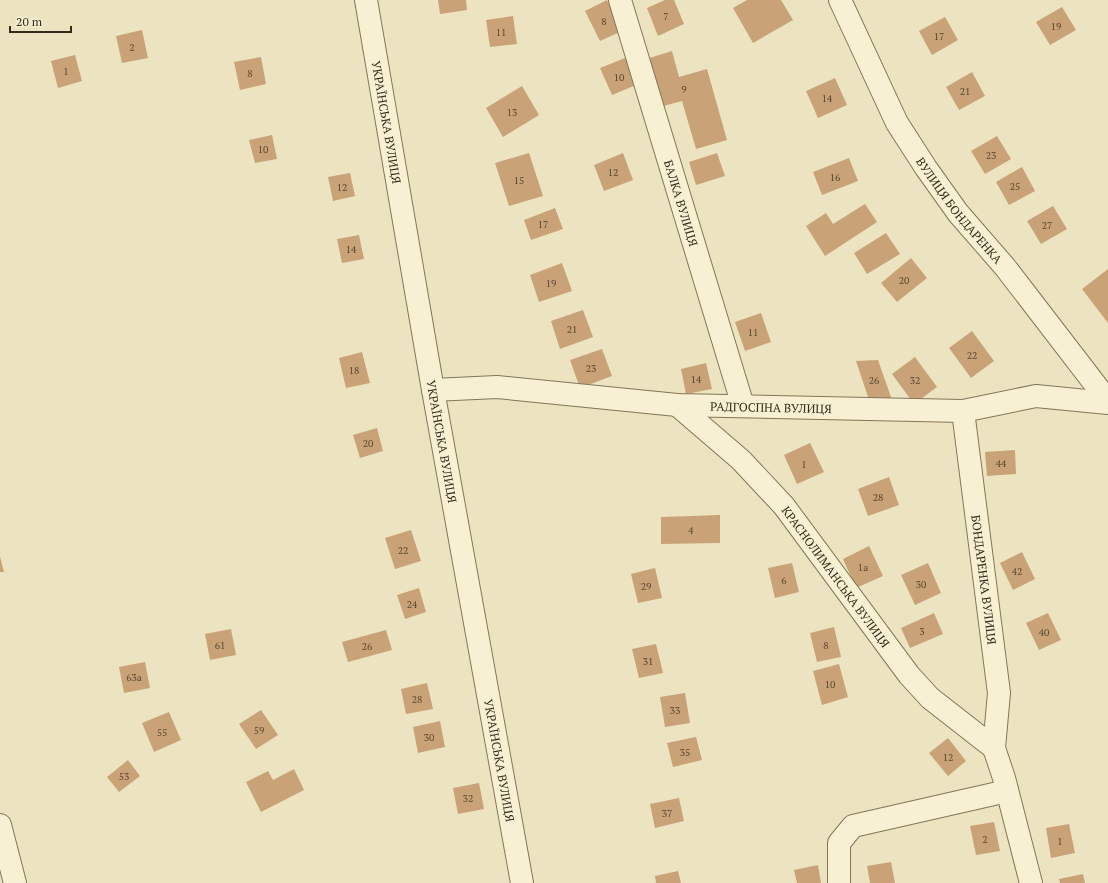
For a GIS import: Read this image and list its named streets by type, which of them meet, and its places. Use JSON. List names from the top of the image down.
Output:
{
  "streets": {
    "street": [
      "УКРАЇНСЬКА ВУЛИЦЯ",
      "БАЛКА ВУЛИЦЯ",
      "ВУЛИЦЯ БОНДАРЕНКА",
      "РАДГОСПНА ВУЛИЦЯ",
      "КРАСНОЛИМАНСЬКА ВУЛИЦЯ",
      "БОНДАРЕНКА ВУЛИЦЯ"
    ]
  },
  "crossings": [
    ["УКРАЇНСЬКА ВУЛИЦЯ", "РАДГОСПНА ВУЛИЦЯ"],
    ["БАЛКА ВУЛИЦЯ", "РАДГОСПНА ВУЛИЦЯ"],
    ["ВУЛИЦЯ БОНДАРЕНКА", "РАДГОСПНА ВУЛИЦЯ"],
    ["РАДГОСПНА ВУЛИЦЯ", "КРАСНОЛИМАНСЬКА ВУЛИЦЯ"],
    ["РАДГОСПНА ВУЛИЦЯ", "БОНДАРЕНКА ВУЛИЦЯ"],
    ["КРАСНОЛИМАНСЬКА ВУЛИЦЯ", "БОНДАРЕНКА ВУЛИЦЯ"]
  ],
  "house_numbers": [
    "7",
    "8",
    "19",
    "11",
    "17",
    "2",
    "1",
    "8",
    "10",
    "9",
    "21",
    "14",
    "13",
    "10",
    "23",
    "12",
    "16",
    "15",
    "25",
    "12",
    "17",
    "27",
    "14",
    "20",
    "19",
    "21",
    "11",
    "22",
    "23",
    "18",
    "14",
    "26",
    "32",
    "20",
    "44",
    "1",
    "28",
    "4",
    "22",
    "1а",
    "42",
    "6",
    "30",
    "29",
    "24",
    "3",
    "40",
    "61",
    "8",
    "26",
    "31",
    "63а",
    "10",
    "28",
    "33",
    "59",
    "55",
    "30",
    "35",
    "12",
    "53",
    "32",
    "37",
    "2",
    "1"
  ],
  "scale_bar": "20 m"
}
